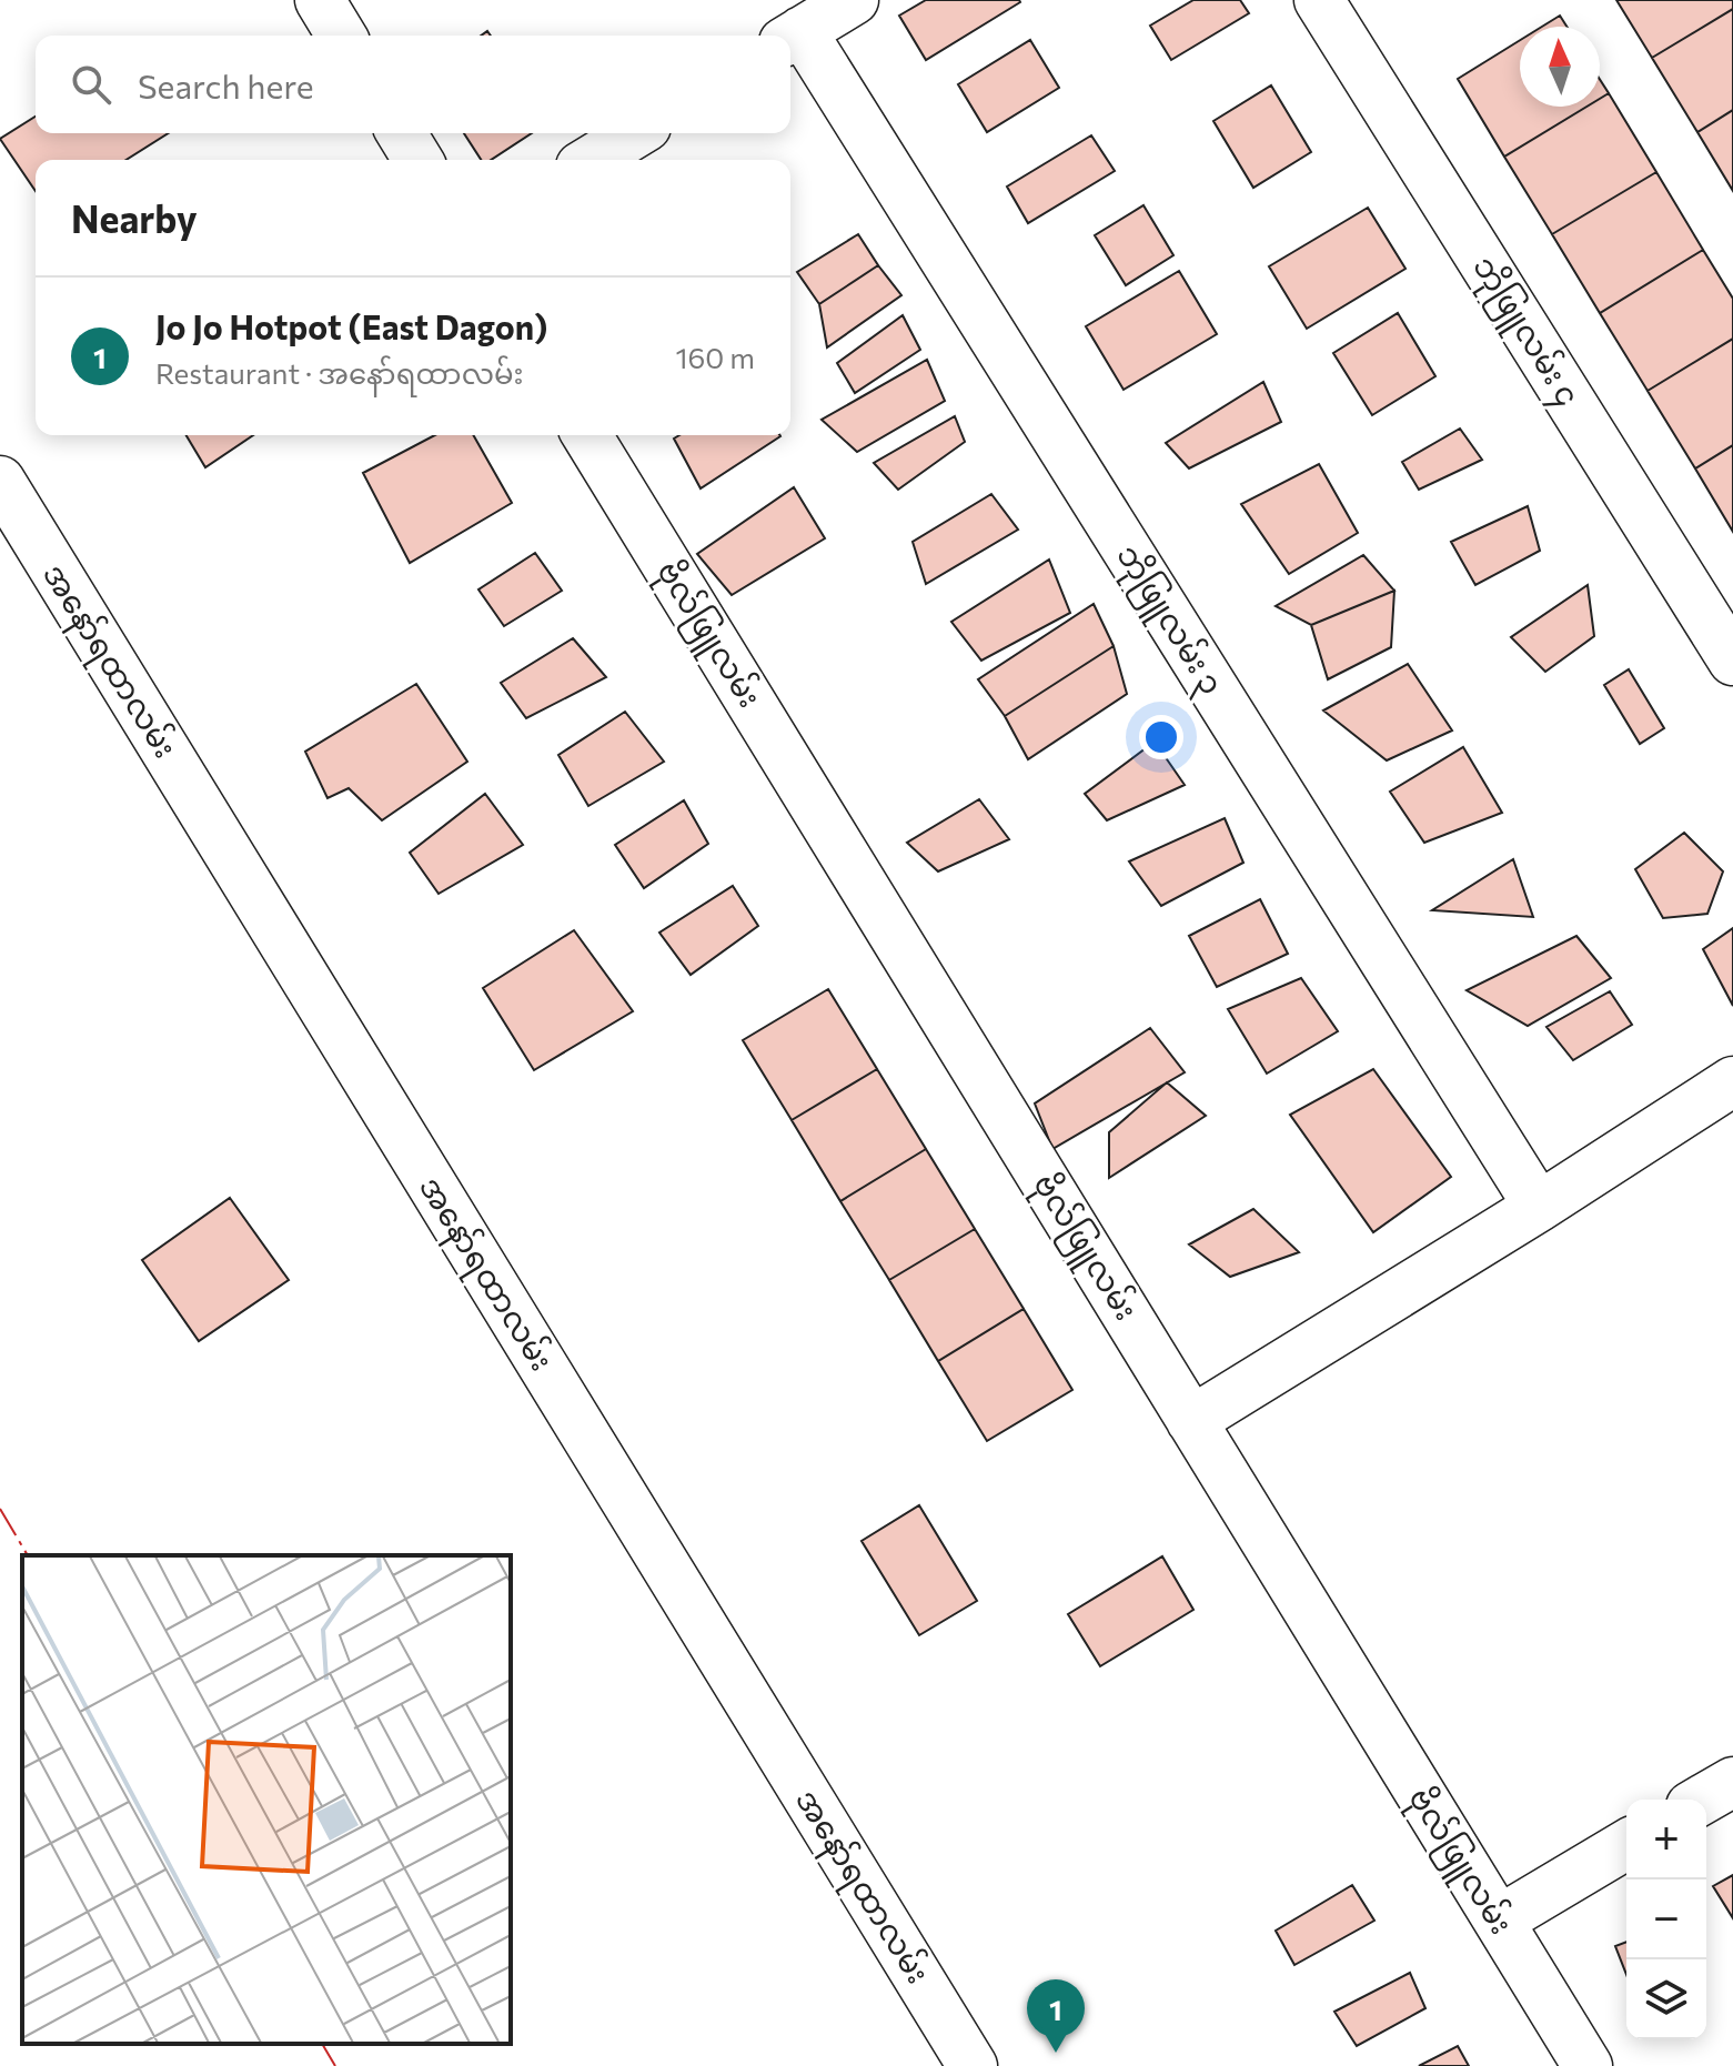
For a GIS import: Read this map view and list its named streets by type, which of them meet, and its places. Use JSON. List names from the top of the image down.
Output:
{
  "streets": {
    "street": [
      "ဘိုဖြူလမ်း ၄",
      "ဘိုဖြူလမ်း ၃",
      "ဗိုလ်ဖြူလမ်း",
      "အနော်ရထာလမ်း"
    ]
  },
  "north": "top",
  "page": {
    "search": "Search here",
    "heading": "Nearby",
    "list": [
      {
        "mark": "1",
        "name": "Jo Jo Hotpot (East Dagon)",
        "note": "Restaurant · အနော်ရထာလမ်း",
        "value": "160 m"
      }
    ],
    "map_buttons": ["+", "−"],
    "pins": "1"
  }
}
